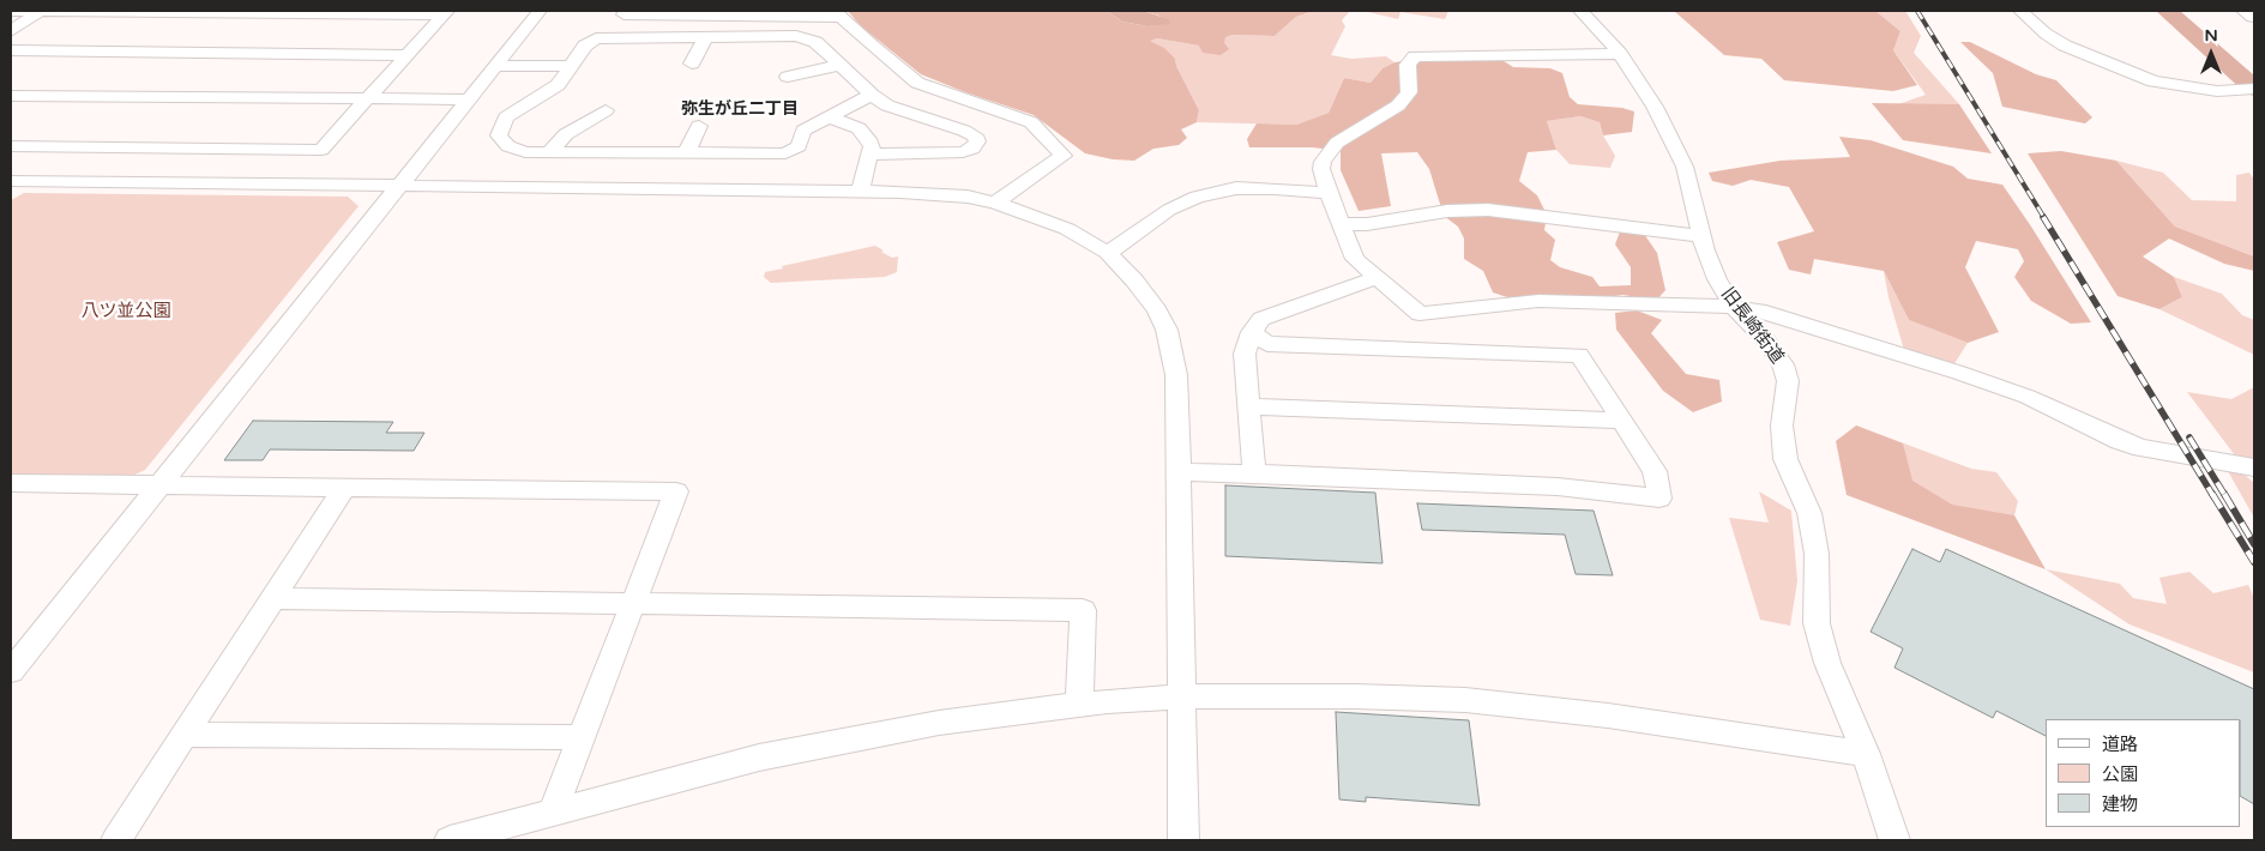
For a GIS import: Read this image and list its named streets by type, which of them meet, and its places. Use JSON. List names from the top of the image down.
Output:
{
  "streets": {
    "street": ["旧長崎街道"]
  },
  "districts": ["弥生が丘二丁目"],
  "parks": ["八ツ並公園"],
  "legend": ["道路", "公園", "建物"],
  "north": "top"
}
